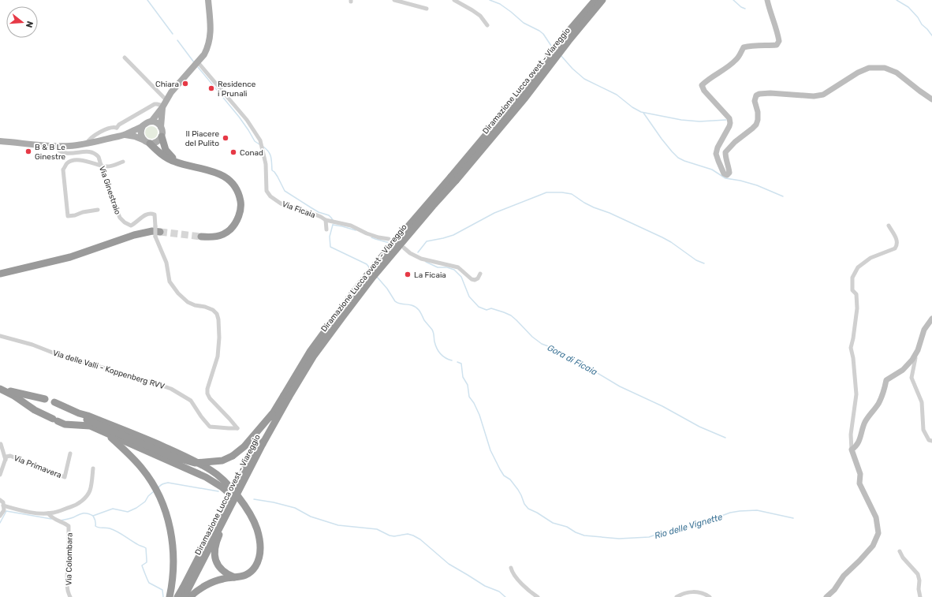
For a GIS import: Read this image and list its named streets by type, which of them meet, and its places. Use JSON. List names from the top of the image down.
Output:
{
  "streets": {
    "highway": ["Diramazione Lucca ovest - Viareggio"],
    "street": [
      "Via Ginestraio",
      "Via Ficaia",
      "Via delle Valli - Koppenberg RVV",
      "Via Primavera",
      "Via Colombara"
    ]
  },
  "crossings": [
    ["Via Ginestraio", "Via delle Valli - Koppenberg RVV"]
  ],
  "water": ["Gora di Ficaia", "Rio delle Vignette"],
  "places": [
    "Chiara",
    "Residence i Prunali",
    "Il Piacere del Pulito",
    "B & B Le Ginestre",
    "Conad",
    "La Ficaia"
  ],
  "north": "right"
}
